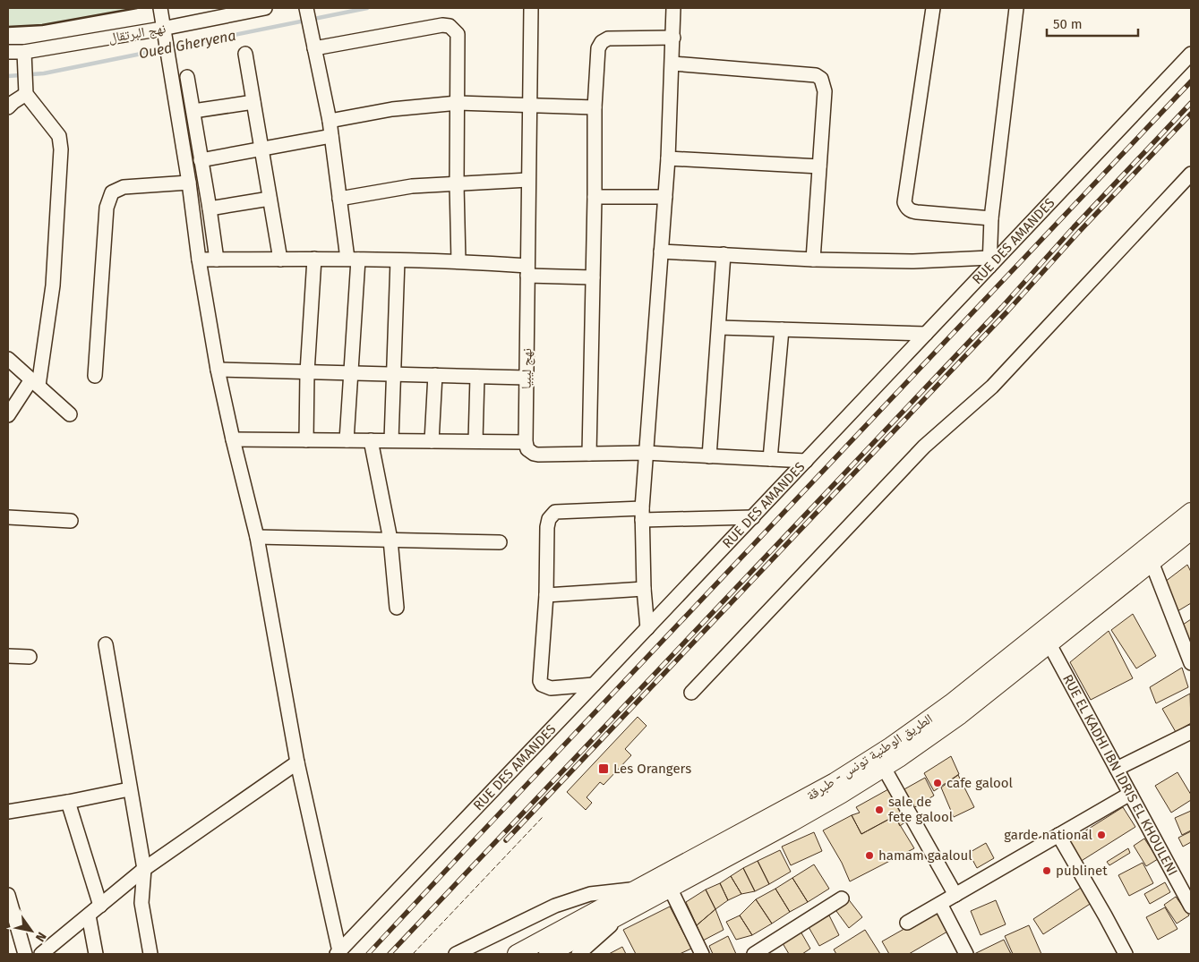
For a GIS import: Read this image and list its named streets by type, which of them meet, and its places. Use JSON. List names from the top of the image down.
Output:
{
  "streets": {
    "main road": ["الطريق الوطنية تونس - طبرقة"],
    "street": [
      "نهج البرتقال",
      "RUE DES AMANDES",
      "نهج ليبيا",
      "RUE EL KADHI IBN IDRIS EL KHOULENI"
    ]
  },
  "crossings": [
    ["الطريق الوطنية تونس - طبرقة", "RUE EL KADHI IBN IDRIS EL KHOULENI"]
  ],
  "water": ["Oued Gheryena"],
  "places": {
    "transit": ["Les Orangers"],
    "other": [
      "cafe galool",
      "sale de fete galool",
      "garde national",
      "hamam gaaloul",
      "publinet"
    ]
  },
  "scale_bar": "50 m",
  "north": "bottom right"
}
